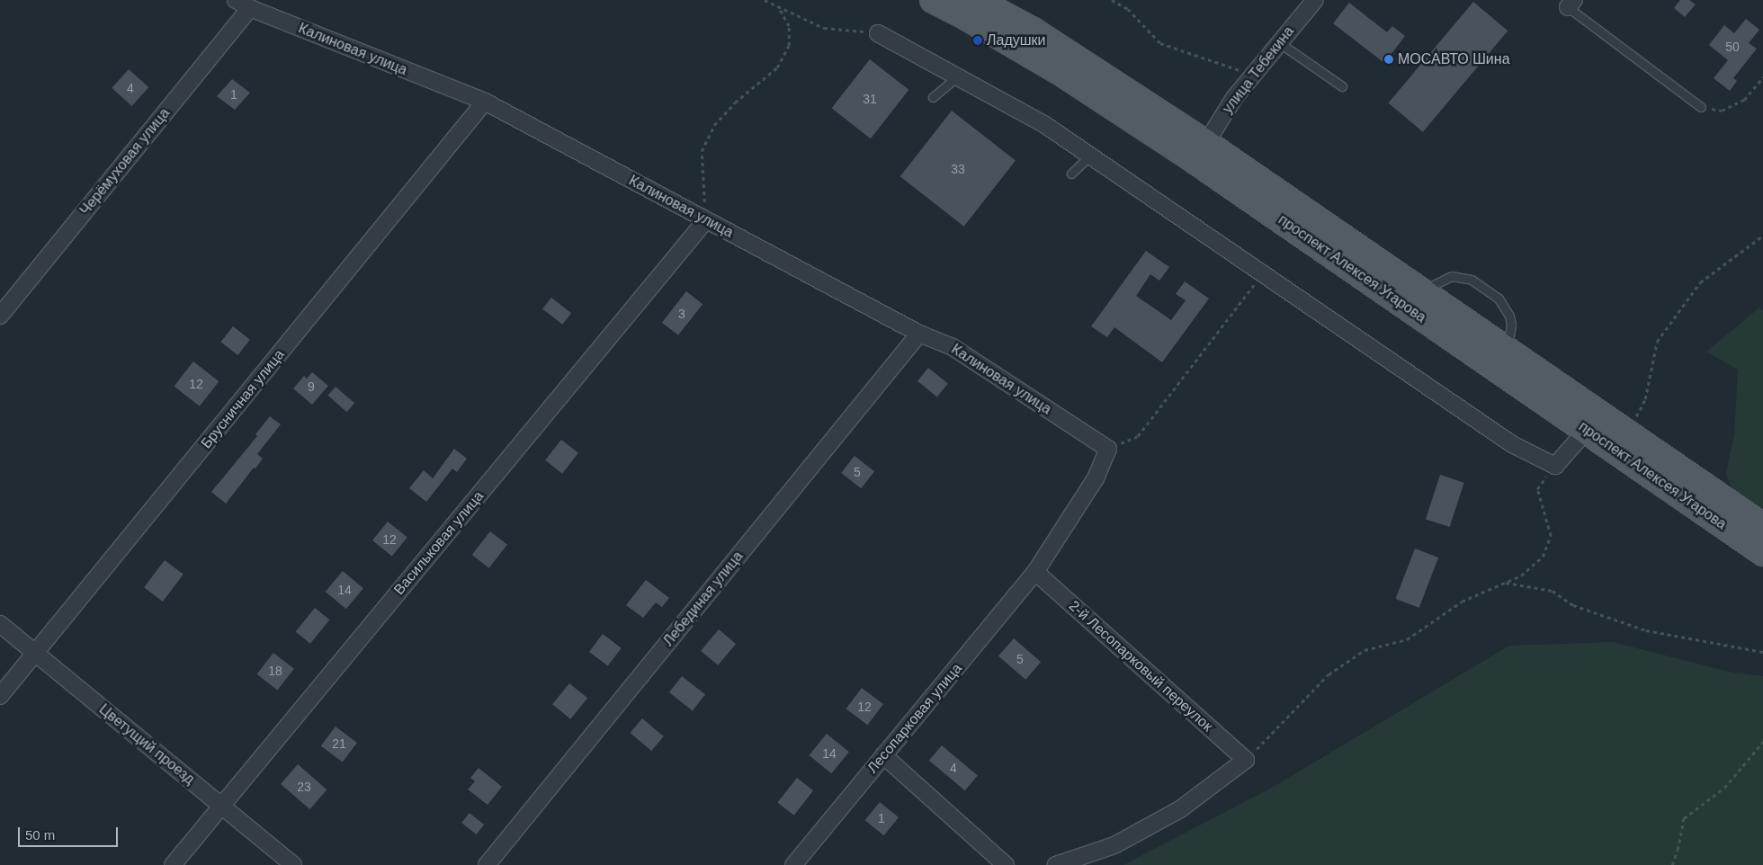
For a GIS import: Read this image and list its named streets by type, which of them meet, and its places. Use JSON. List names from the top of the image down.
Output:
{
  "streets": {
    "main road": ["проспект Алексея Угарова"],
    "street": [
      "Калиновая улица",
      "улица Тебекина",
      "Черёмуховая улица",
      "Брусничная улица",
      "Васильковая улица",
      "Лебединая улица",
      "2-й Лесопарковый переулок",
      "Лесопарковая улица",
      "Цветущий проезд"
    ]
  },
  "crossings": [
    ["Калиновая улица", "Черёмуховая улица"],
    ["Калиновая улица", "Брусничная улица"],
    ["Калиновая улица", "Васильковая улица"],
    ["Калиновая улица", "Лебединая улица"],
    ["Калиновая улица", "Лесопарковая улица"],
    ["улица Тебекина", "проспект Алексея Угарова"],
    ["Брусничная улица", "Цветущий проезд"],
    ["Васильковая улица", "Цветущий проезд"],
    ["2-й Лесопарковый переулок", "Лесопарковая улица"]
  ],
  "places": ["Ладушки", "МОСАВТО Шина"],
  "house_numbers": [
    "50",
    "4",
    "1",
    "31",
    "33",
    "3",
    "12",
    "9",
    "5",
    "12",
    "14",
    "5",
    "18",
    "12",
    "21",
    "14",
    "4",
    "23",
    "1"
  ],
  "scale_bar": "50 m"
}
